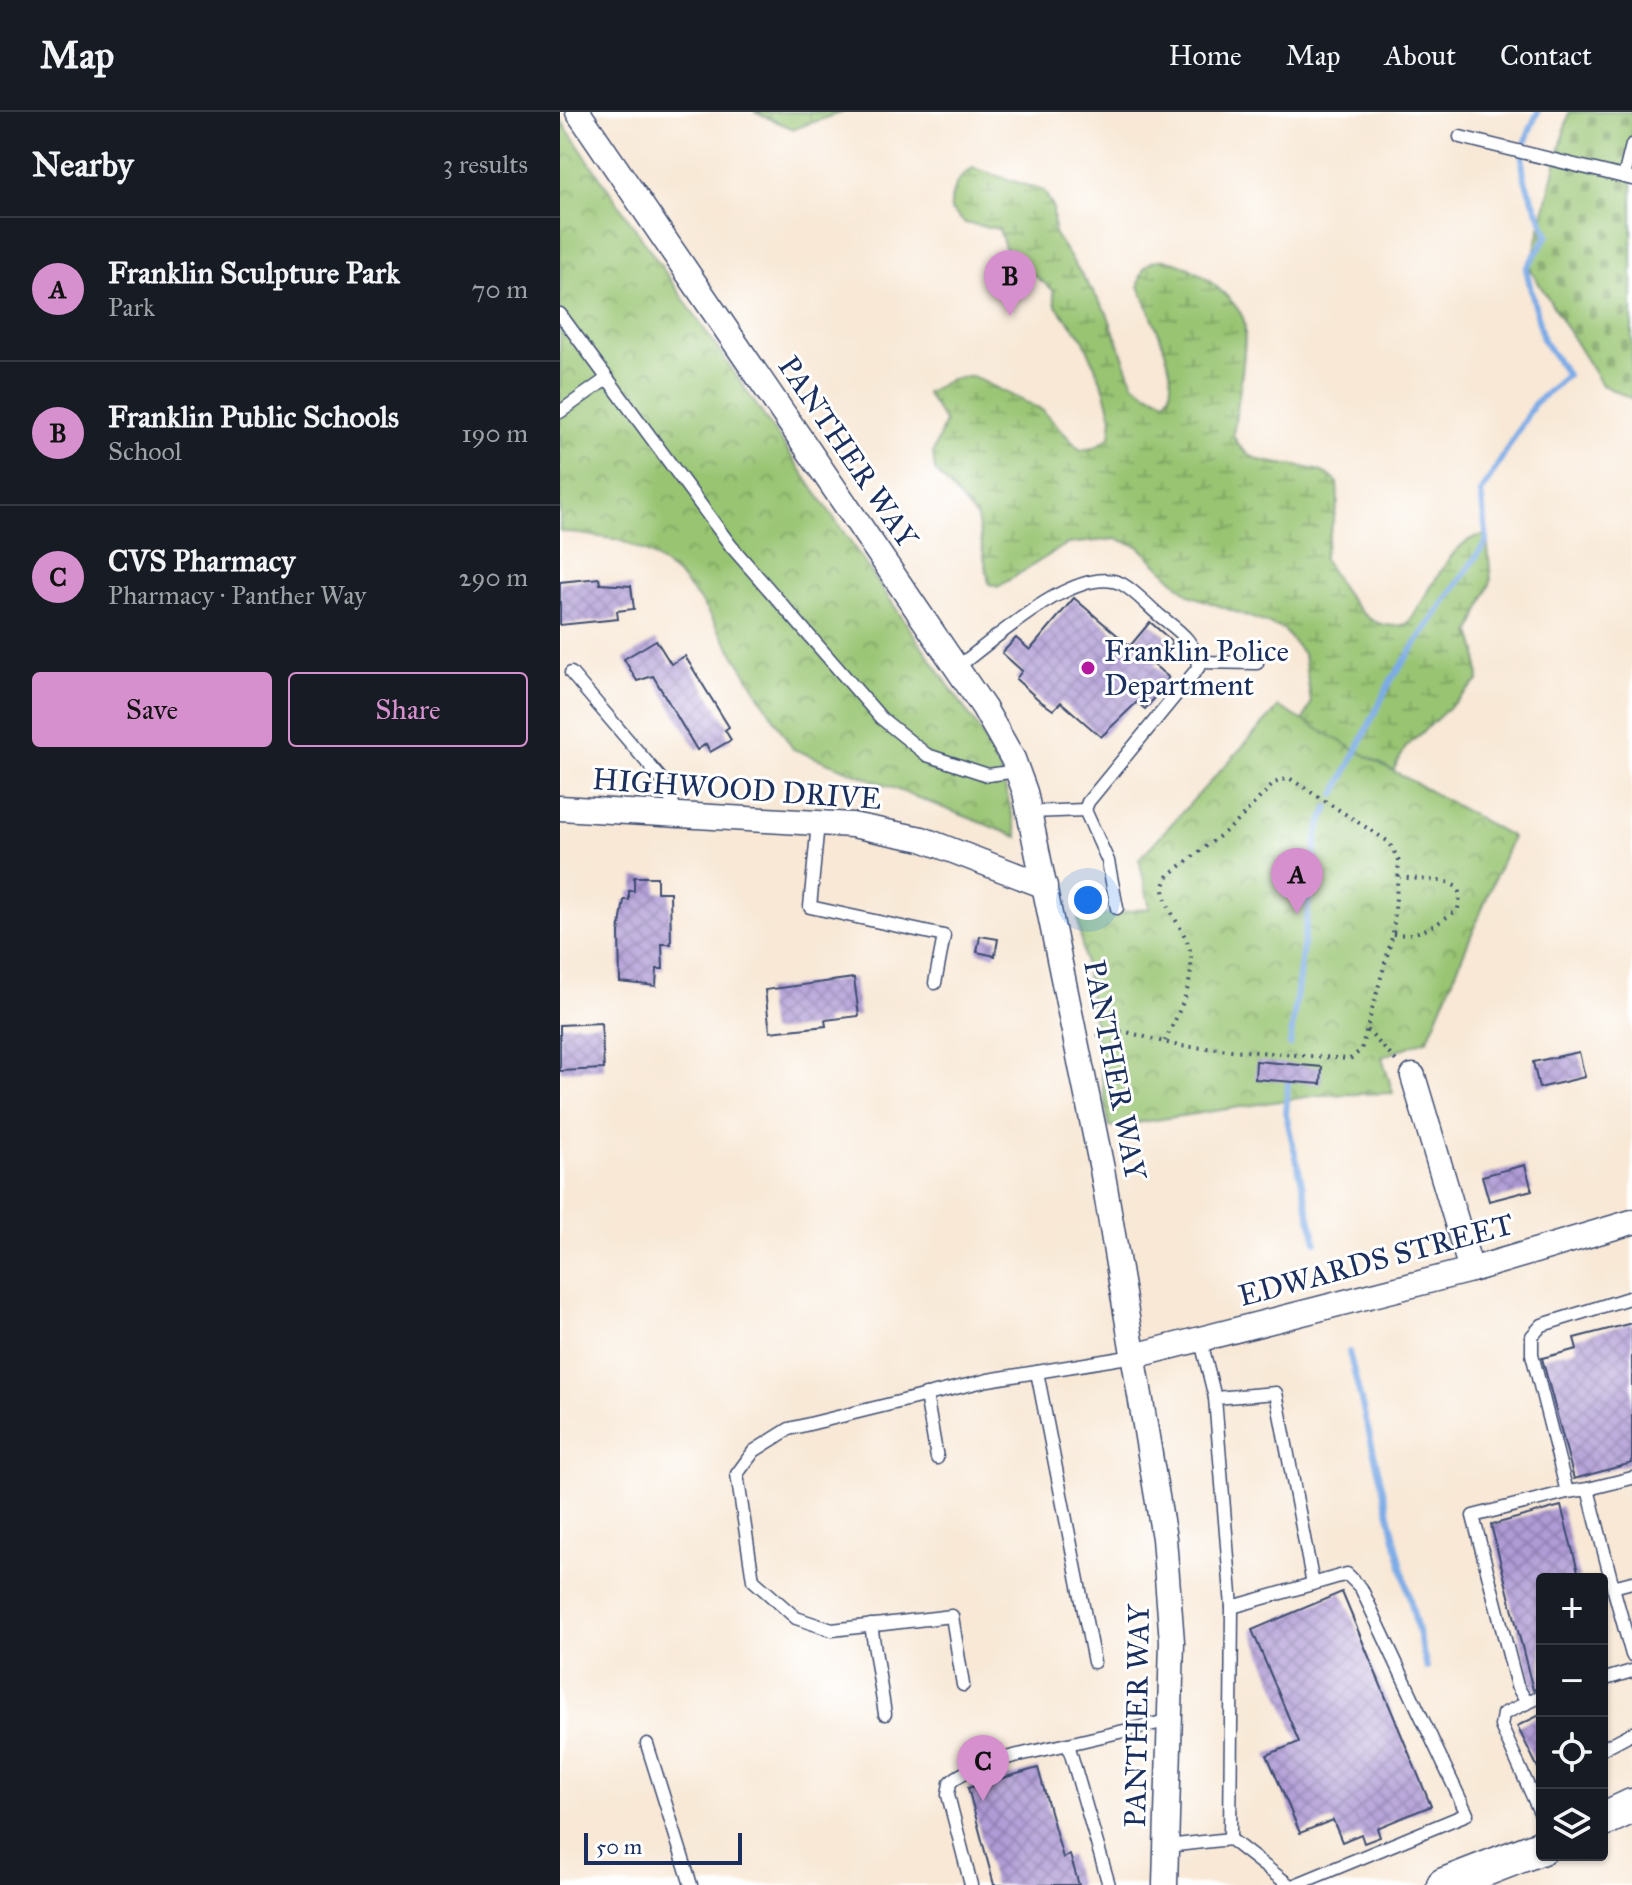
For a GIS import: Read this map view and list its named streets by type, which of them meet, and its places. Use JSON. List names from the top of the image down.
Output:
{
  "streets": {
    "street": ["PANTHER WAY", "HIGHWOOD DRIVE", "EDWARDS STREET"]
  },
  "crossings": [
    ["PANTHER WAY", "HIGHWOOD DRIVE"],
    ["PANTHER WAY", "EDWARDS STREET"]
  ],
  "places": ["Franklin Police Department"],
  "scale_bar": "50 m",
  "page": {
    "header": "Map",
    "nav": [
      "Home",
      "Map",
      "About",
      "Contact"
    ],
    "heading": ["Nearby", "3 results"],
    "list": [
      {
        "mark": "A",
        "name": "Franklin Sculpture Park",
        "note": "Park",
        "value": "70 m"
      },
      {
        "mark": "B",
        "name": "Franklin Public Schools",
        "note": "School",
        "value": "190 m"
      },
      {
        "mark": "C",
        "name": "CVS Pharmacy",
        "note": "Pharmacy · Panther Way",
        "value": "290 m"
      }
    ],
    "pins": ["B", "A", "C"],
    "buttons": ["Save", "Share"],
    "map_buttons": ["+", "−"],
    "scale": "50 m"
  }
}
